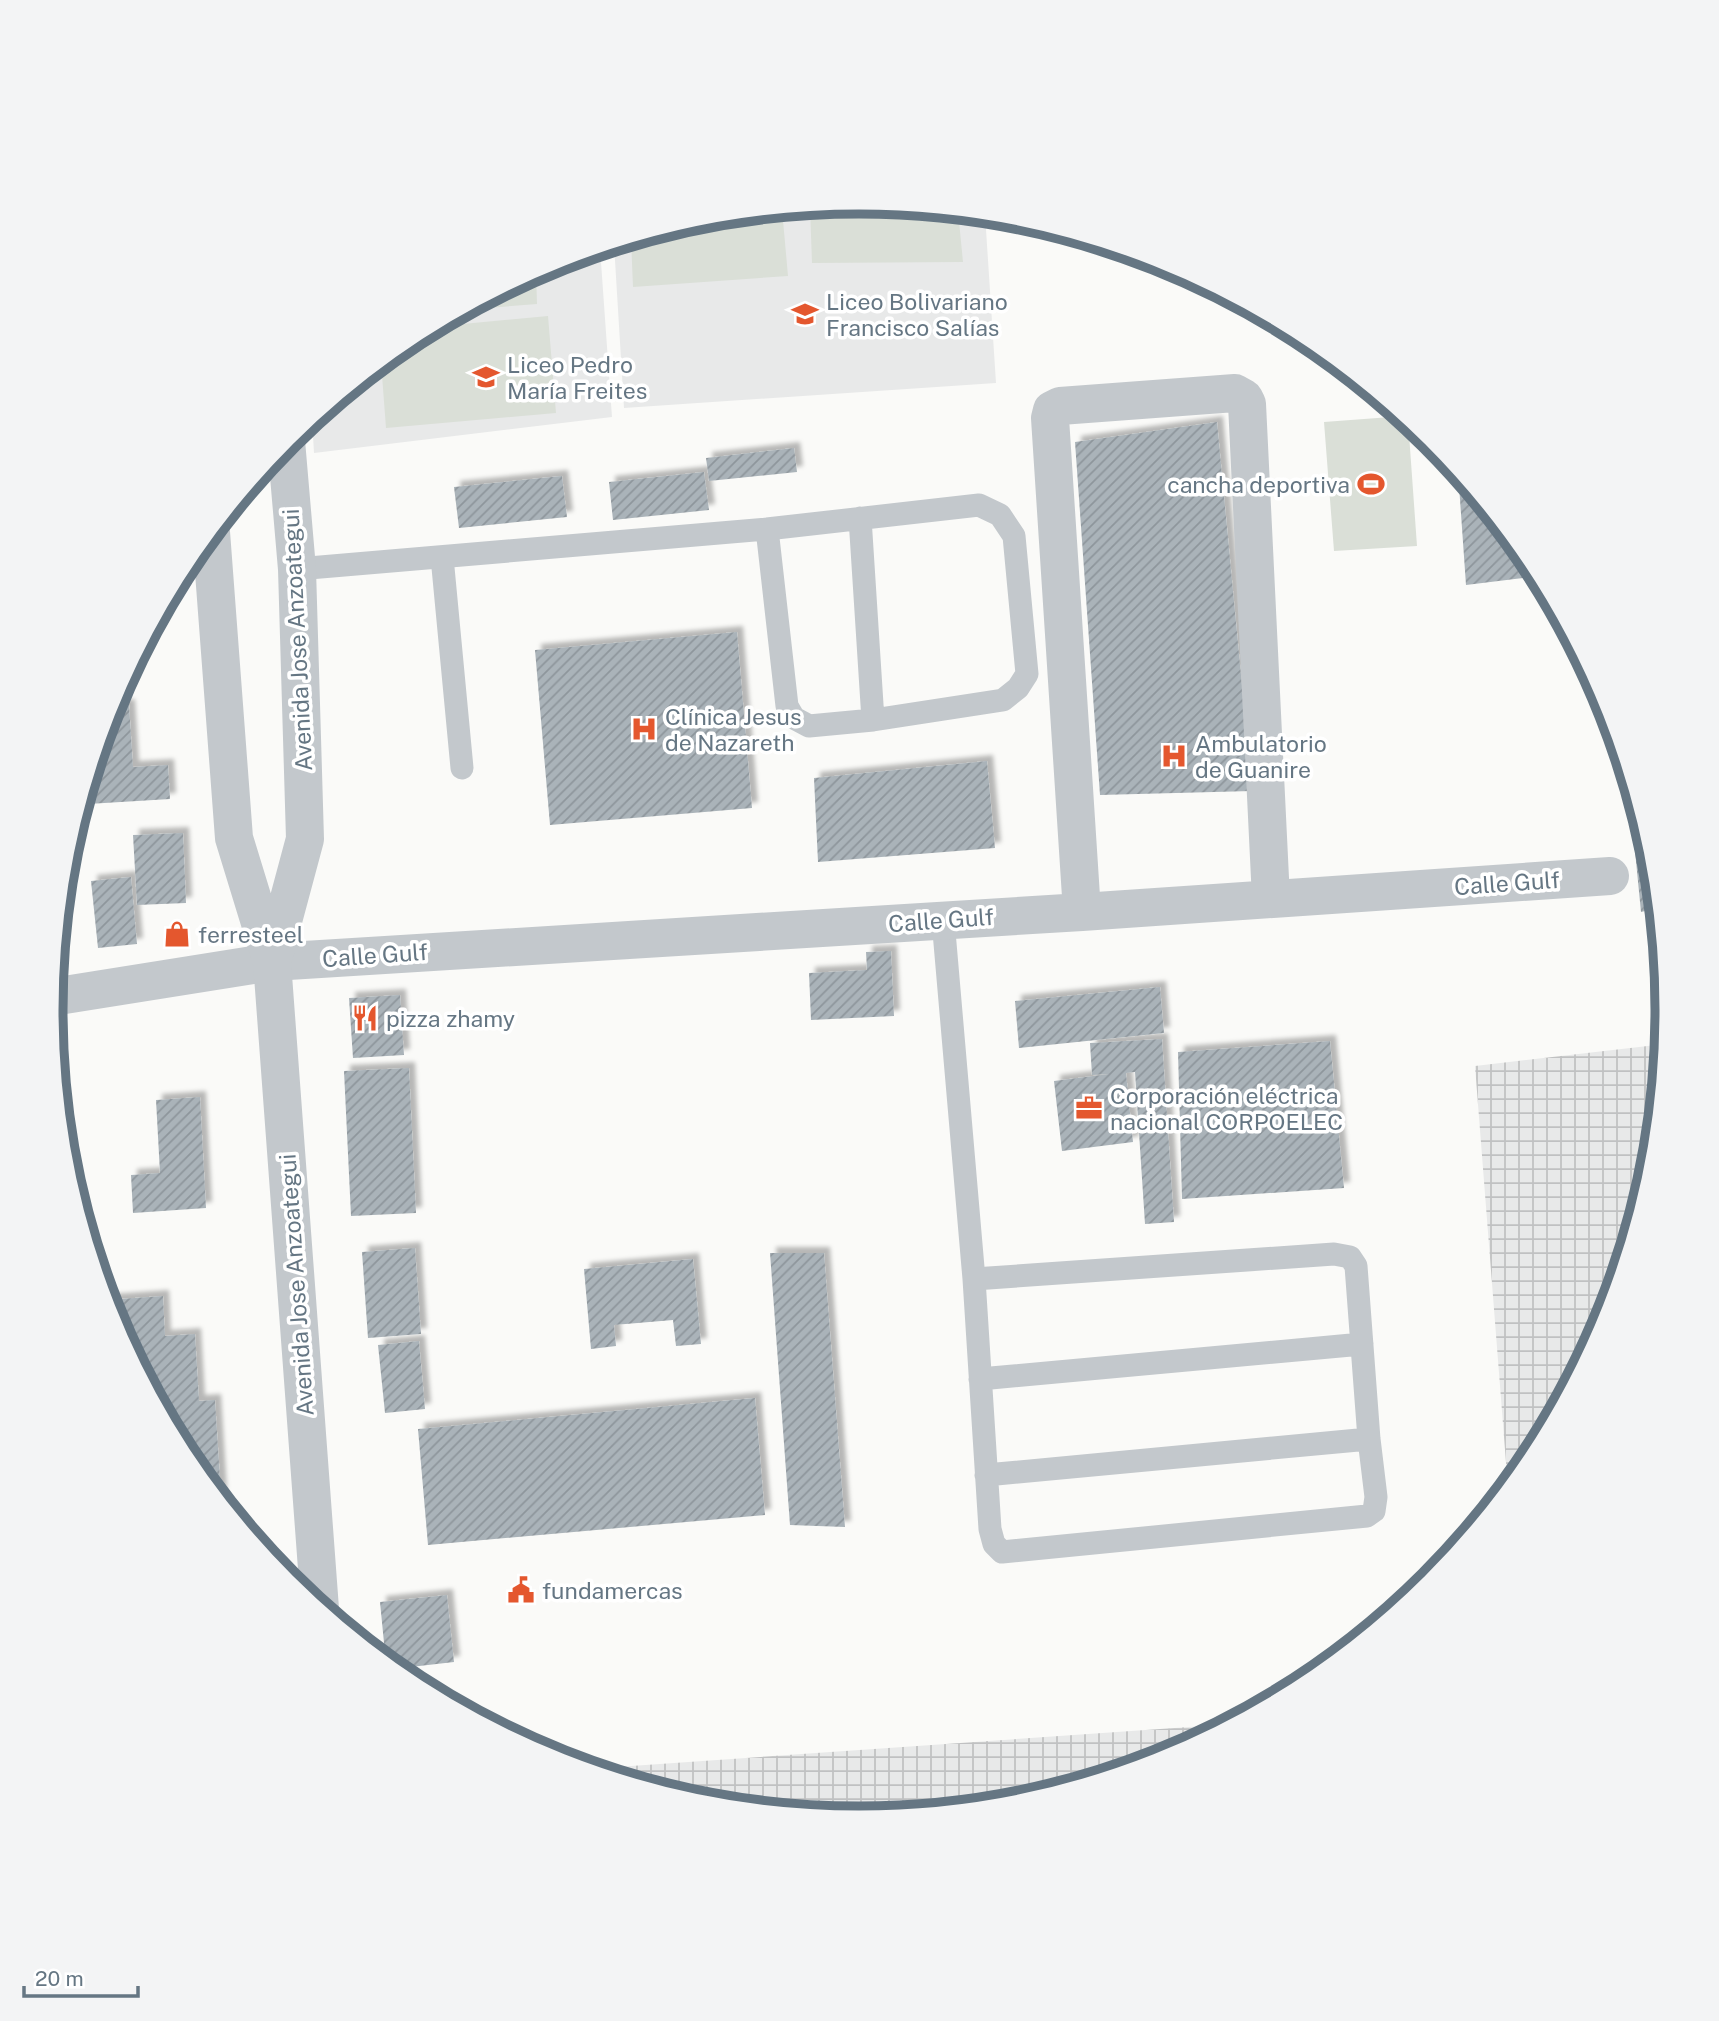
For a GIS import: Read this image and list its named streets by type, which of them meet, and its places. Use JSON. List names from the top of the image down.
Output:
{
  "streets": {
    "street": ["Avenida Jose Anzoategui", "Calle Gulf"]
  },
  "crossings": [
    ["Avenida Jose Anzoategui", "Calle Gulf"]
  ],
  "places": {
    "school or university": ["Liceo Bolivariano Francisco Salías", "Liceo Pedro María Freites"],
    "sports": ["cancha deportiva"],
    "hospital": ["Clínica Jesus de Nazareth", "Ambulatorio de Guanire"],
    "shop": ["ferresteel"],
    "restaurant": ["pizza zhamy"],
    "office": ["Corporación eléctrica nacional CORPOELEC"],
    "public building": ["fundamercas"]
  },
  "scale_bar": "20 m"
}
